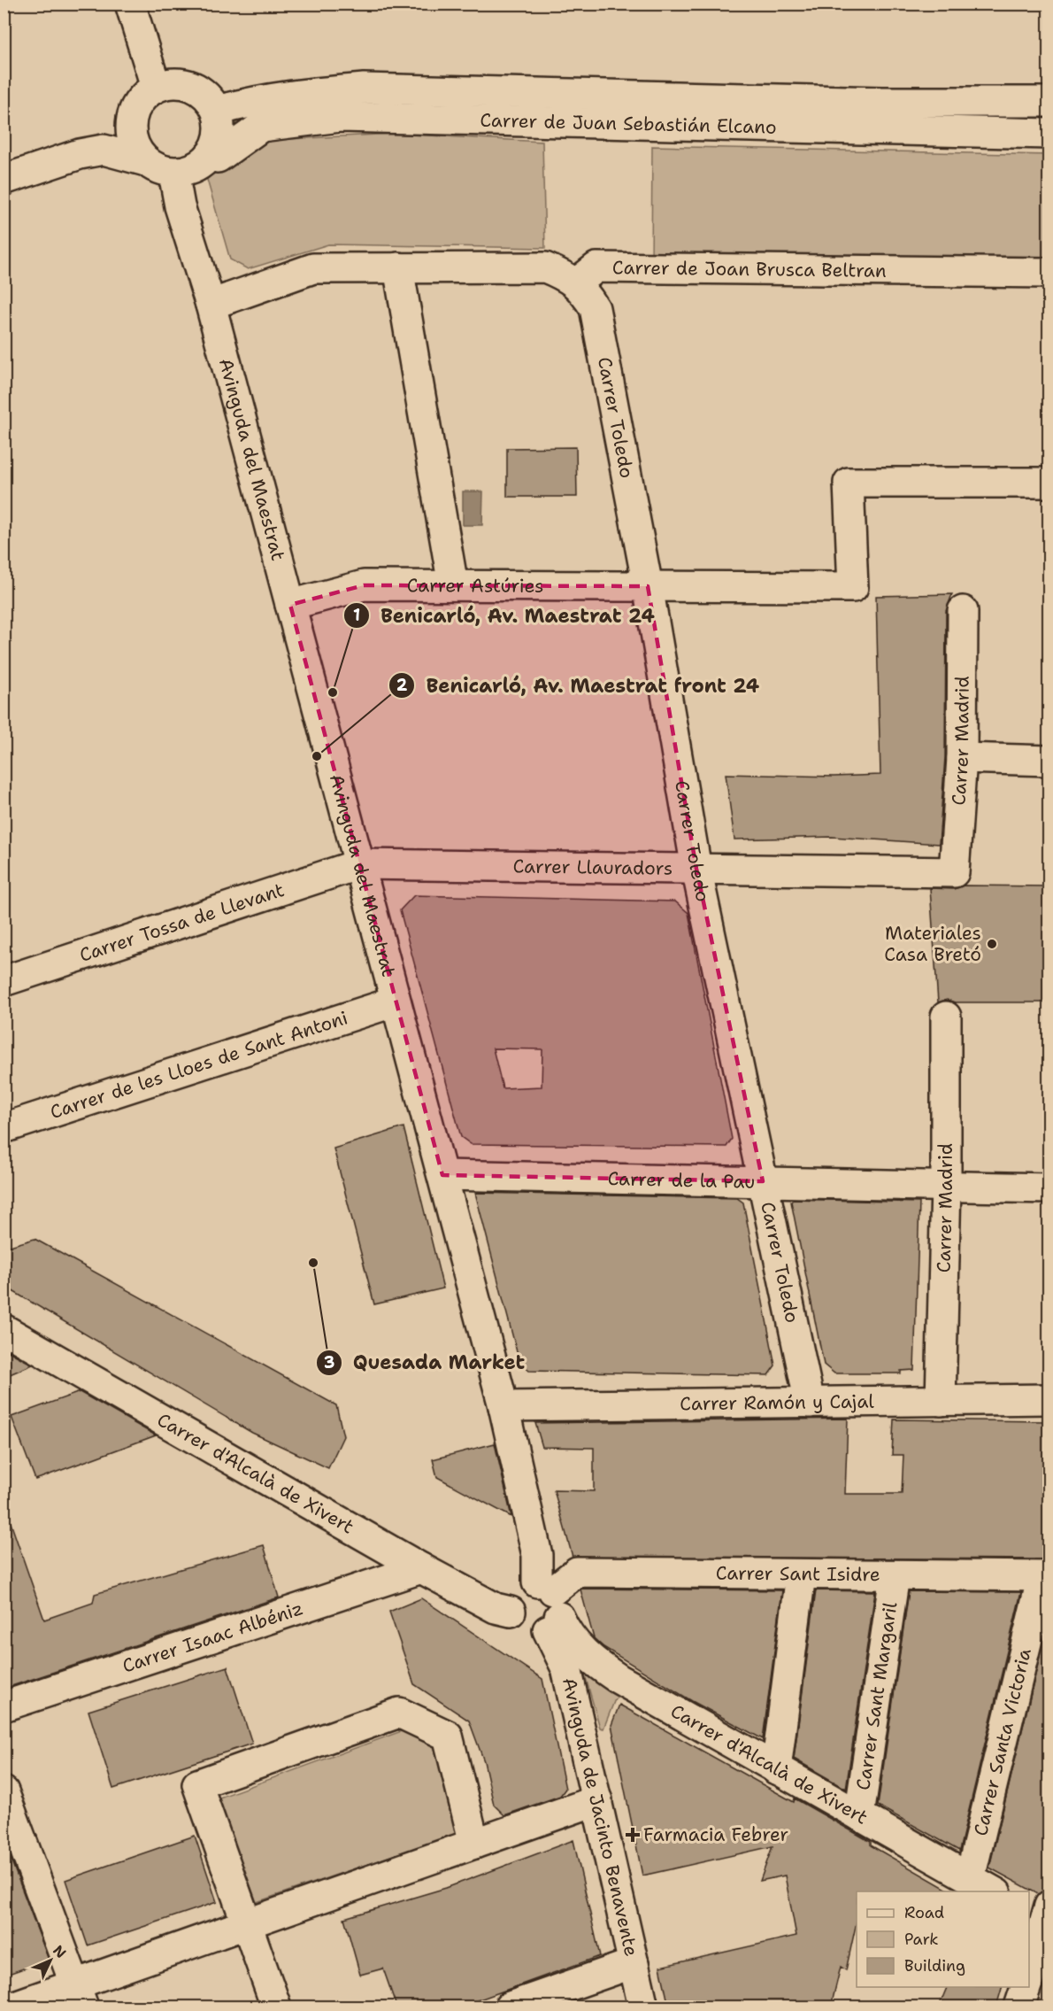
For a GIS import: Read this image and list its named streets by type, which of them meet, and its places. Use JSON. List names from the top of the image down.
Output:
{
  "streets": {
    "street": [
      "Carrer de Juan Sebastián Elcano",
      "Carrer de Joan Brusca Beltran",
      "Carrer Toledo",
      "Avinguda del Maestrat",
      "Carrer Astúries",
      "Carrer Madrid",
      "Carrer Llauradors",
      "Carrer Tossa de Llevant",
      "Carrer de les Lloes de Sant Antoni",
      "Carrer de la Pau",
      "Carrer Ramón y Cajal",
      "Carrer d'Alcalà de Xivert",
      "Carrer Sant Isidre",
      "Carrer Isaac Albéniz",
      "Carrer Sant Margaril",
      "Carrer Santa Victoria",
      "Avinguda de Jacinto Benavente"
    ]
  },
  "crossings": [
    ["Carrer de Juan Sebastián Elcano", "Avinguda del Maestrat"],
    ["Carrer de Joan Brusca Beltran", "Carrer Toledo"],
    ["Carrer Toledo", "Carrer Astúries"],
    ["Carrer Toledo", "Carrer Llauradors"],
    ["Carrer Toledo", "Carrer de la Pau"],
    ["Carrer Toledo", "Carrer Ramón y Cajal"],
    ["Avinguda del Maestrat", "Carrer Astúries"],
    ["Avinguda del Maestrat", "Carrer Llauradors"],
    ["Avinguda del Maestrat", "Carrer Tossa de Llevant"],
    ["Avinguda del Maestrat", "Carrer de les Lloes de Sant Antoni"],
    ["Avinguda del Maestrat", "Carrer de la Pau"],
    ["Avinguda del Maestrat", "Carrer Ramón y Cajal"],
    ["Avinguda del Maestrat", "Carrer d'Alcalà de Xivert"],
    ["Avinguda del Maestrat", "Carrer Sant Isidre"],
    ["Avinguda del Maestrat", "Avinguda de Jacinto Benavente"],
    ["Carrer Madrid", "Carrer Llauradors"],
    ["Carrer Madrid", "Carrer de la Pau"],
    ["Carrer Madrid", "Carrer Ramón y Cajal"],
    ["Carrer Llauradors", "Carrer Tossa de Llevant"],
    ["Carrer d'Alcalà de Xivert", "Carrer Sant Isidre"],
    ["Carrer d'Alcalà de Xivert", "Carrer Isaac Albéniz"],
    ["Carrer d'Alcalà de Xivert", "Carrer Sant Margaril"],
    ["Carrer d'Alcalà de Xivert", "Carrer Santa Victoria"],
    ["Carrer d'Alcalà de Xivert", "Avinguda de Jacinto Benavente"],
    ["Carrer Sant Isidre", "Carrer Sant Margaril"],
    ["Carrer Sant Isidre", "Carrer Santa Victoria"],
    ["Carrer Sant Isidre", "Avinguda de Jacinto Benavente"]
  ],
  "places": {
    "other": [
      "Benicarló, Av. Maestrat 24",
      "Benicarló, Av. Maestrat front 24",
      "Materiales Casa Bretó",
      "Quesada Market"
    ],
    "health": ["Farmacia Febrer"]
  },
  "legend": ["Road", "Park", "Building"],
  "north": "top right"
}
